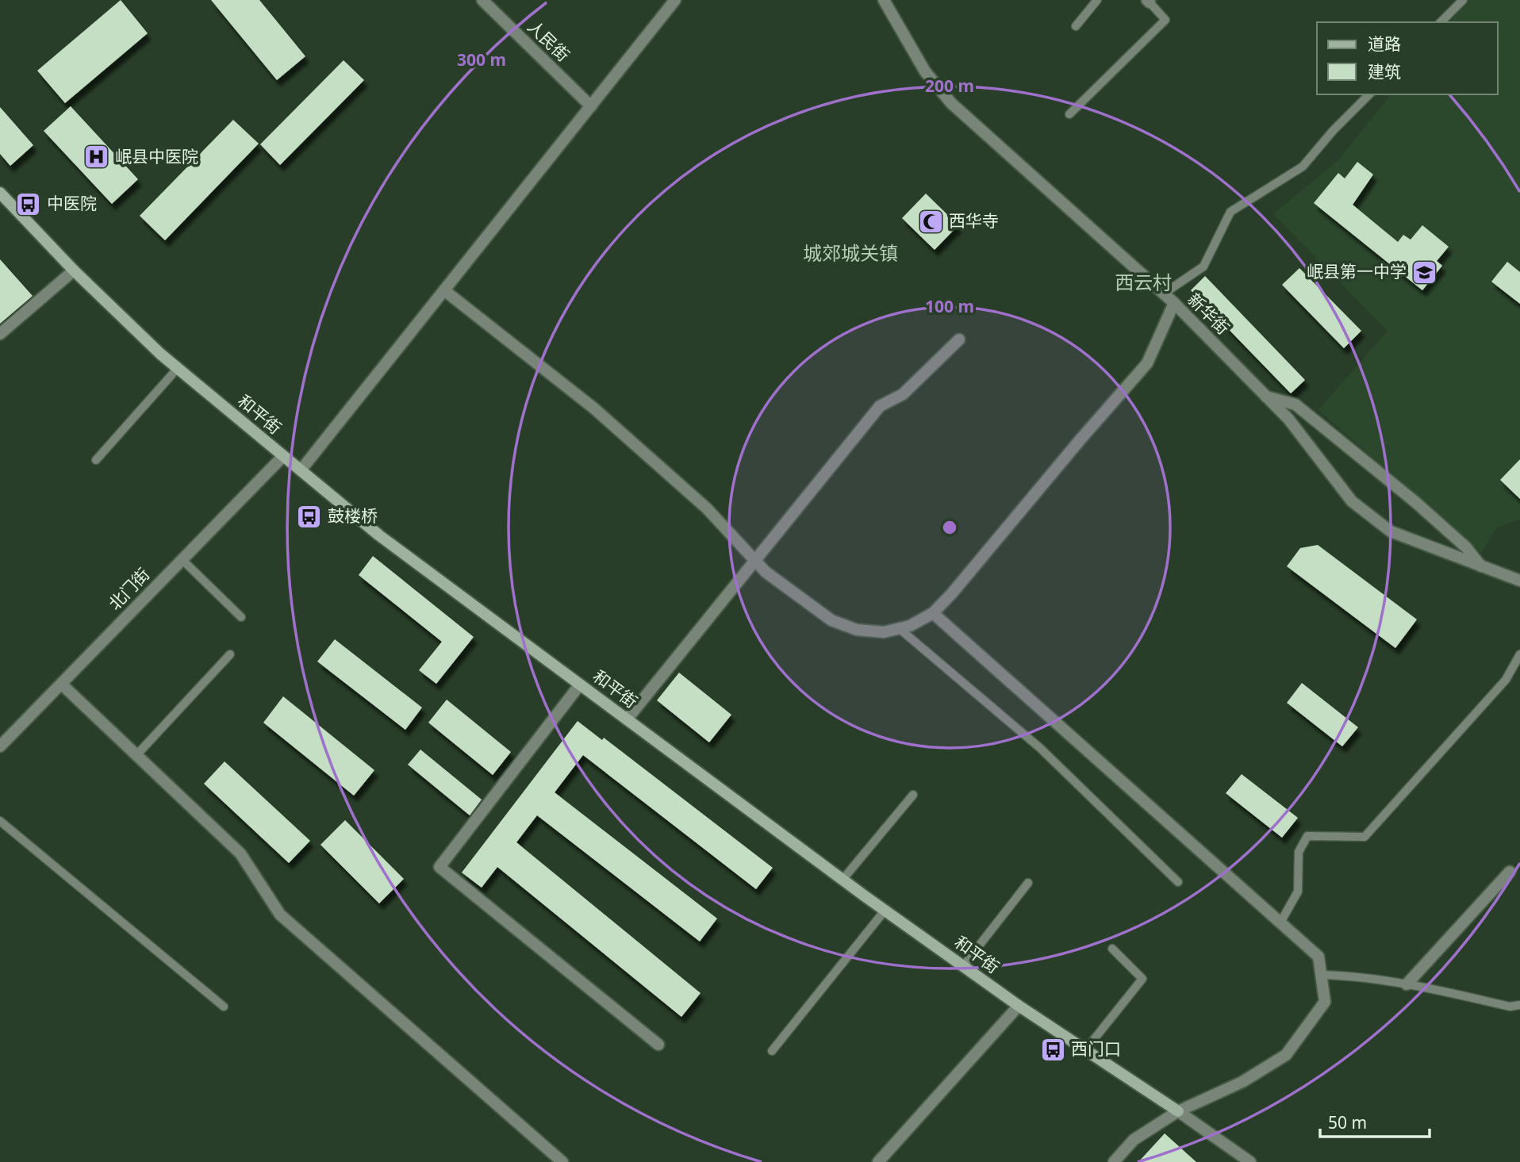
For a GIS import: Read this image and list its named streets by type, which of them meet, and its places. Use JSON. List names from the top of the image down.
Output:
{
  "streets": {
    "main road": ["和平街"],
    "street": ["人民街", "新华街", "北门街"]
  },
  "crossings": [
    ["和平街", "北门街"]
  ],
  "districts": ["城郊城关镇", "西云村"],
  "places": {
    "hospital": ["岷县中医院"],
    "bus stop": ["中医院", "鼓楼桥", "西门口"],
    "mosque": ["西华寺"],
    "school or university": ["岷县第一中学"]
  },
  "legend": ["道路", "建筑"],
  "scale_bar": "50 m",
  "rings": ["300 m", "200 m", "100 m"]
}
